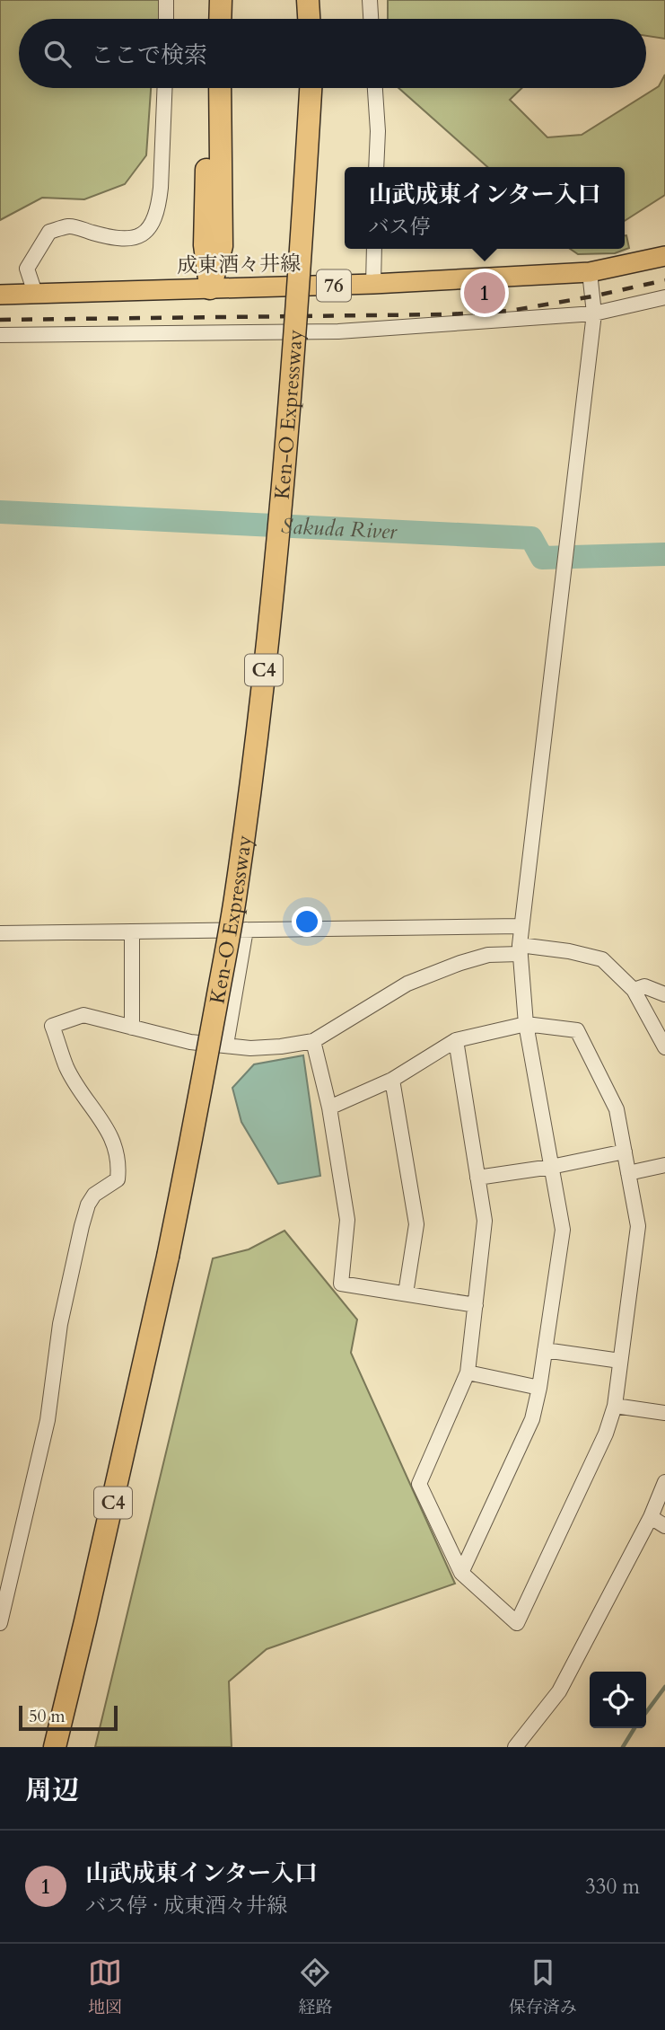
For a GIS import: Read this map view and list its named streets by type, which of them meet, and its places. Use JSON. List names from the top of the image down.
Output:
{
  "streets": {
    "highway": ["Ken-O Expressway", "C4"],
    "main road": ["成東酒々井線", "76"]
  },
  "water": ["Sakuda River"],
  "scale_bar": "50 m",
  "page": {
    "search": "ここで検索",
    "popup": ["山武成東インター入口", "バス停"],
    "pins": "1",
    "scale": "50 m",
    "heading": "周辺",
    "list": [
      {
        "mark": "1",
        "name": "山武成東インター入口",
        "note": "バス停 · 成東酒々井線",
        "value": "330 m"
      }
    ],
    "nav": ["地図", "経路", "保存済み"]
  }
}
